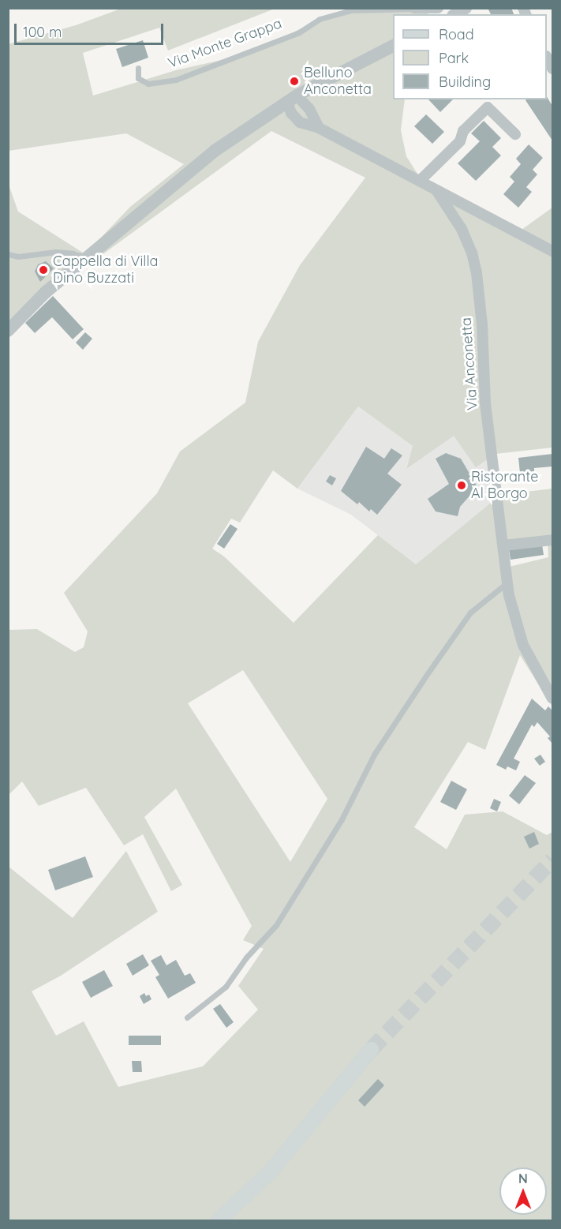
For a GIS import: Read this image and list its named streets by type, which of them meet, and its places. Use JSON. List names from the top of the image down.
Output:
{
  "streets": {
    "street": ["Via Monte Grappa", "Via Anconetta"]
  },
  "places": ["Belluno Anconetta", "Cappella di Villa Dino Buzzati", "Ristorante Al Borgo"],
  "legend": ["Road", "Park", "Building"],
  "scale_bar": "100 m",
  "north": "top"
}
